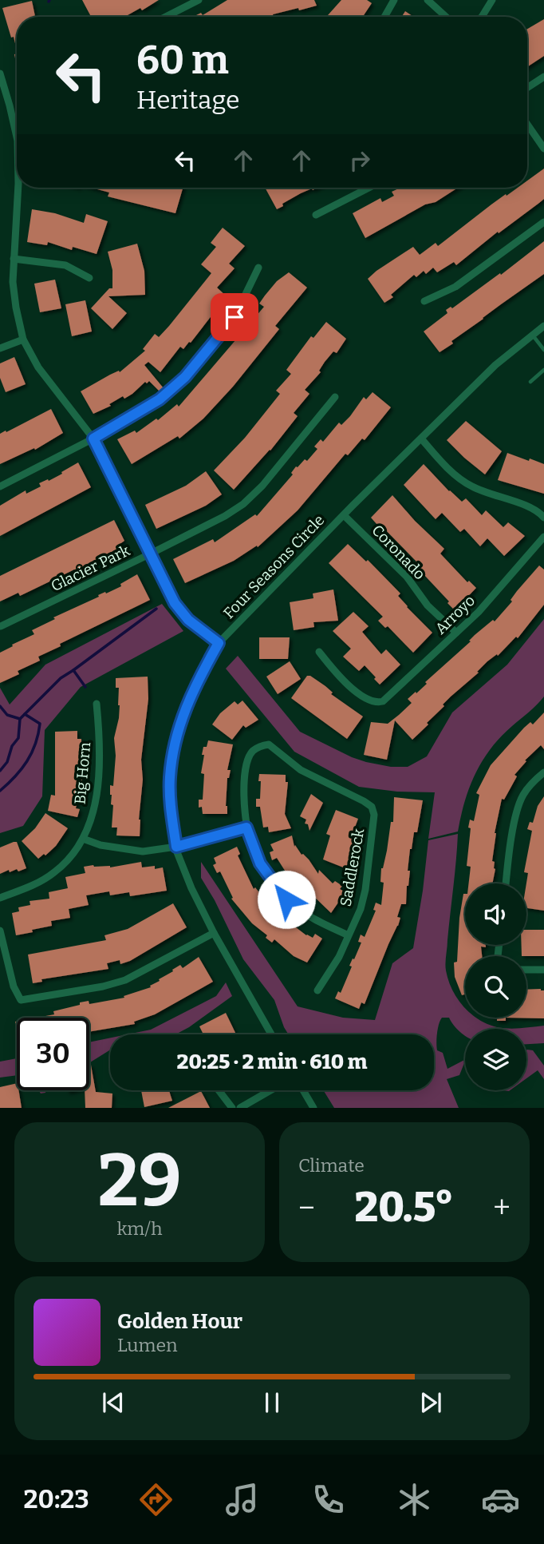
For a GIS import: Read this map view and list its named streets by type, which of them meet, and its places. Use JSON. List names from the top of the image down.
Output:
{
  "streets": {
    "street": [
      "Coronado",
      "Four Seasons Circle",
      "Glacier Park",
      "Arroyo",
      "Big Horn",
      "Saddlerock"
    ]
  },
  "crossings": [
    ["Coronado", "Four Seasons Circle"],
    ["Coronado", "Arroyo"]
  ],
  "page": {
    "turn": ["60 m", "Heritage"],
    "limit": "30",
    "trip": "20:25 · 2 min · 610 m",
    "tile": [
      ["29", "km/h"],
      "Climate"
    ],
    "heat": ["−", "20.5°", "+"],
    "song": ["Golden Hour", "Lumen"],
    "tabs": "20:23"
  }
}
